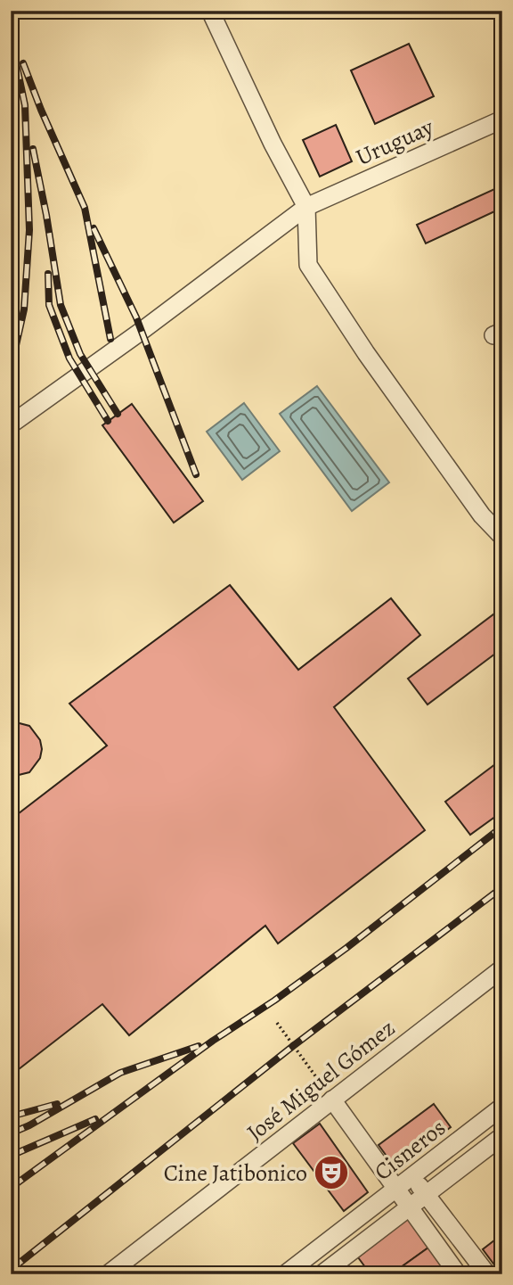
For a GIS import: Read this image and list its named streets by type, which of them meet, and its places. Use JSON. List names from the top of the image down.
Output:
{
  "streets": {
    "street": ["Uruguay", "José Miguel Gómez", "Cisneros"]
  },
  "places": {
    "theatre": ["Cine Jatibonico"]
  }
}
